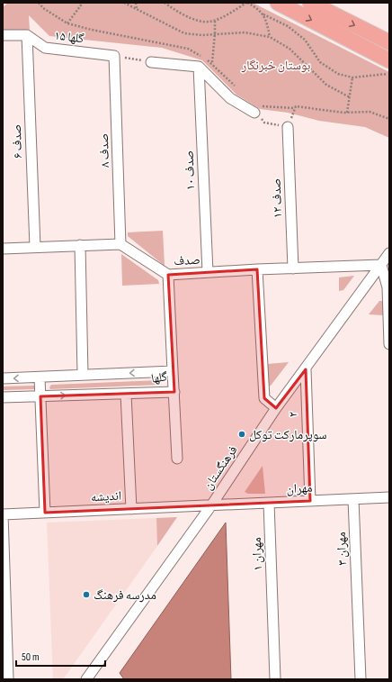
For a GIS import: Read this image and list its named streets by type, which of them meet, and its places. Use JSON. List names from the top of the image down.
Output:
{
  "streets": {
    "street": [
      "گلها ۱۵",
      "صدف ۶",
      "صدف ۸",
      "صدف ۱۰",
      "صدف ۱۲",
      "صدف",
      "گلها",
      "۲",
      "فرهنگستان",
      "مهران",
      "اندیشه",
      "مهران ۳",
      "مهران ۱"
    ]
  },
  "crossings": [
    ["گلها ۱۵", "صدف ۶"],
    ["گلها ۱۵", "صدف ۸"],
    ["صدف ۸", "صدف"],
    ["صدف ۱۰", "صدف"],
    ["صدف ۱۲", "صدف"],
    ["صدف", "فرهنگستان"],
    ["۲", "فرهنگستان"],
    ["۲", "مهران"],
    ["فرهنگستان", "مهران"],
    ["فرهنگستان", "اندیشه"],
    ["مهران", "اندیشه"],
    ["مهران", "مهران ۳"],
    ["مهران", "مهران ۱"]
  ],
  "parks": ["بوستان خبرنگار"],
  "places": ["سوپرمارکت توکل", "مدرسه فرهنگ"],
  "scale_bar": "50 m"
}
